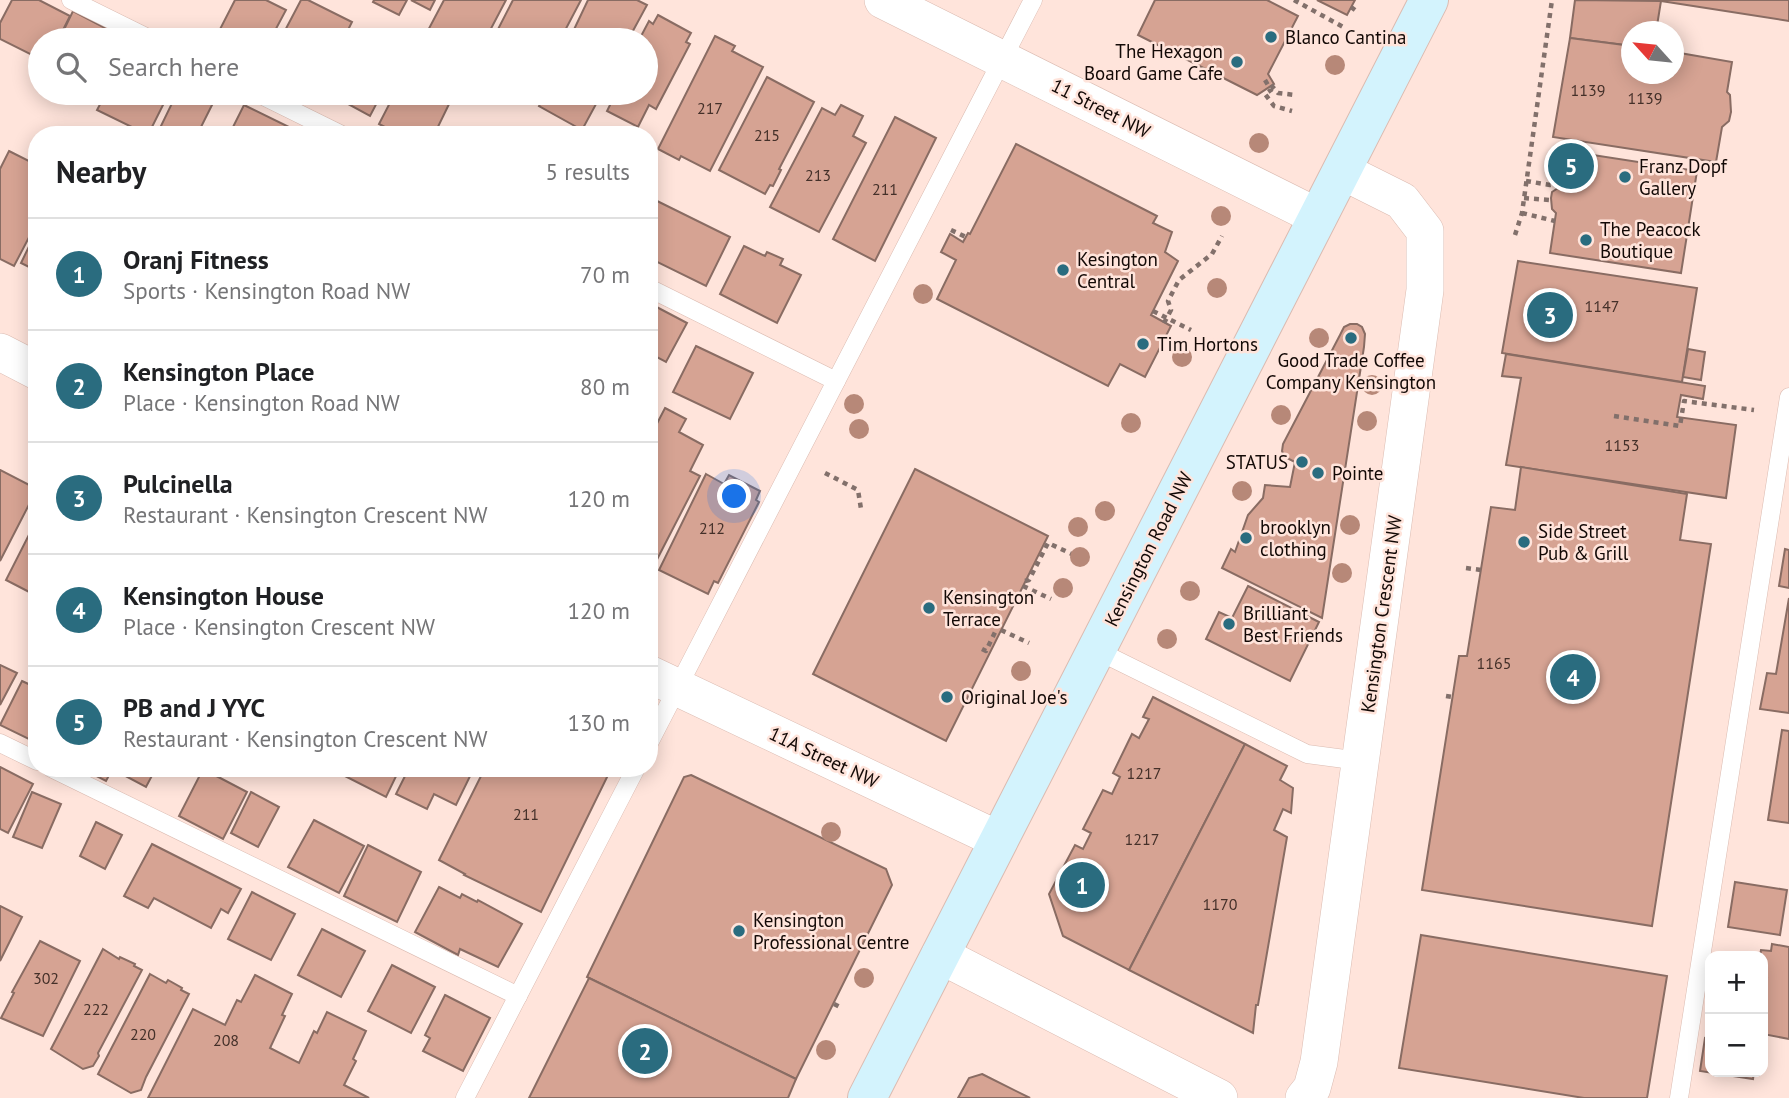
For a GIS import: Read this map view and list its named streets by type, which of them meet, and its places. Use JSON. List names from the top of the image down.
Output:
{
  "streets": {
    "street": [
      "11 Street NW",
      "Kensington Road NW",
      "Kensington Crescent NW",
      "11A Street NW"
    ]
  },
  "crossings": [
    ["11 Street NW", "Kensington Road NW"],
    ["Kensington Road NW", "Kensington Crescent NW"],
    ["Kensington Road NW", "11A Street NW"]
  ],
  "places": [
    "Blanco Cantina",
    "The Hexagon Board Game Cafe",
    "Franz Dopf Gallery",
    "The Peacock Boutique",
    "Kesington Central",
    "Good Trade Coffee Company Kensington",
    "Tim Hortons",
    "STATUS",
    "Pointe",
    "brooklyn clothing",
    "Side Street Pub & Grill",
    "Kensington Terrace",
    "Brilliant Best Friends",
    "Original Joe's",
    "Kensington Professional Centre"
  ],
  "house_numbers": [
    "1139",
    "1139",
    "217",
    "215",
    "213",
    "211",
    "1147",
    "1153",
    "212",
    "1165",
    "1217",
    "211",
    "1217",
    "1170",
    "302",
    "222",
    "220",
    "208"
  ],
  "north": "top left",
  "page": {
    "search": "Search here",
    "heading": ["Nearby", "5 results"],
    "pins": [
      "5",
      "3",
      "4",
      "1",
      "2"
    ],
    "list": [
      {
        "mark": "1",
        "name": "Oranj Fitness",
        "note": "Sports · Kensington Road NW",
        "value": "70 m"
      },
      {
        "mark": "2",
        "name": "Kensington Place",
        "note": "Place · Kensington Road NW",
        "value": "80 m"
      },
      {
        "mark": "3",
        "name": "Pulcinella",
        "note": "Restaurant · Kensington Crescent NW",
        "value": "120 m"
      },
      {
        "mark": "4",
        "name": "Kensington House",
        "note": "Place · Kensington Crescent NW",
        "value": "120 m"
      },
      {
        "mark": "5",
        "name": "PB and J YYC",
        "note": "Restaurant · Kensington Crescent NW",
        "value": "130 m"
      }
    ],
    "map_buttons": ["+", "−"]
  }
}
